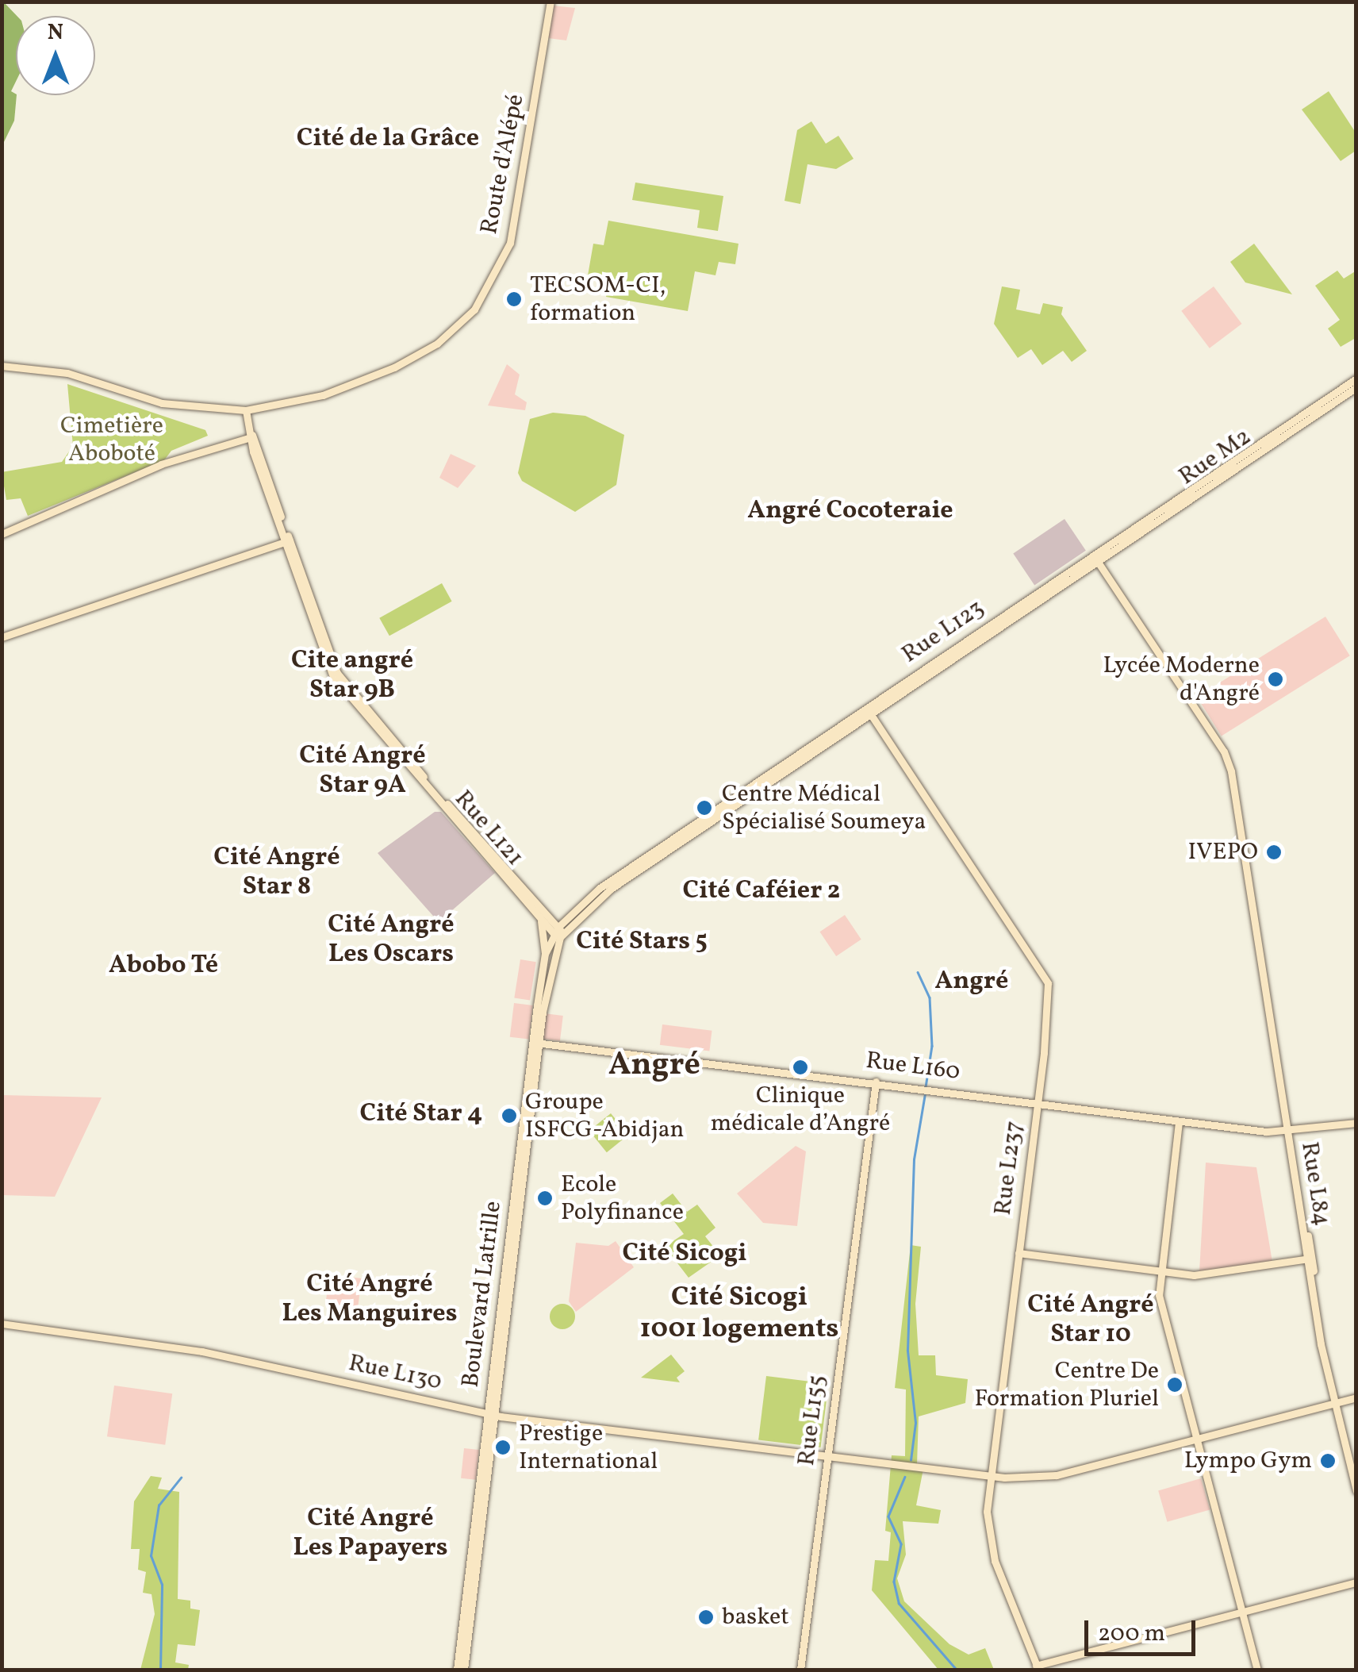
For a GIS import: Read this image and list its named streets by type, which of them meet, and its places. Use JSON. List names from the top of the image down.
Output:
{
  "streets": {
    "street": [
      "Route d'Alépé",
      "Rue M2",
      "Rue L123",
      "Rue L121",
      "Rue L160",
      "Rue L237",
      "Rue L84",
      "Boulevard Latrille",
      "Rue L130",
      "Rue L155"
    ]
  },
  "crossings": [
    ["Rue M2", "Rue L123"],
    ["Rue M2", "Rue L84"],
    ["Rue L123", "Rue L121"],
    ["Rue L123", "Rue L237"],
    ["Rue L123", "Rue L84"],
    ["Rue L123", "Boulevard Latrille"],
    ["Rue L121", "Boulevard Latrille"],
    ["Rue L160", "Rue L237"],
    ["Rue L160", "Rue L84"],
    ["Rue L160", "Boulevard Latrille"],
    ["Rue L160", "Rue L155"],
    ["Rue L237", "Rue L130"],
    ["Rue L84", "Rue L130"],
    ["Boulevard Latrille", "Rue L130"],
    ["Rue L130", "Rue L155"]
  ],
  "districts": [
    "Cité de la Grâce",
    "Angré Cocoteraie",
    "Cite angré Star 9B",
    "Cité Angré Star 9A",
    "Cité Angré Star 8",
    "Cité Caféier 2",
    "Cité Angré Les Oscars",
    "Cité Stars 5",
    "Abobo Té",
    "Angré",
    "Angré",
    "Cité Star 4",
    "Cité Sicogi",
    "Cité Angré Les Manguires",
    "Cité Sicogi 1001 logements",
    "Cité Angré Star 10",
    "Cité Angré Les Papayers"
  ],
  "parks": ["Cimetière Aboboté"],
  "places": [
    "TECSOM-CI, formation",
    "Lycée Moderne d'Angré",
    "Centre Médical Spécialisé Soumeya",
    "IVEPO",
    "Clinique médicale d’Angré",
    "Groupe ISFCG-Abidjan",
    "Ecole Polyfinance",
    "Centre De Formation Pluriel",
    "Prestige International",
    "Lympo Gym",
    "basket"
  ],
  "scale_bar": "200 m",
  "north": "top"
}
